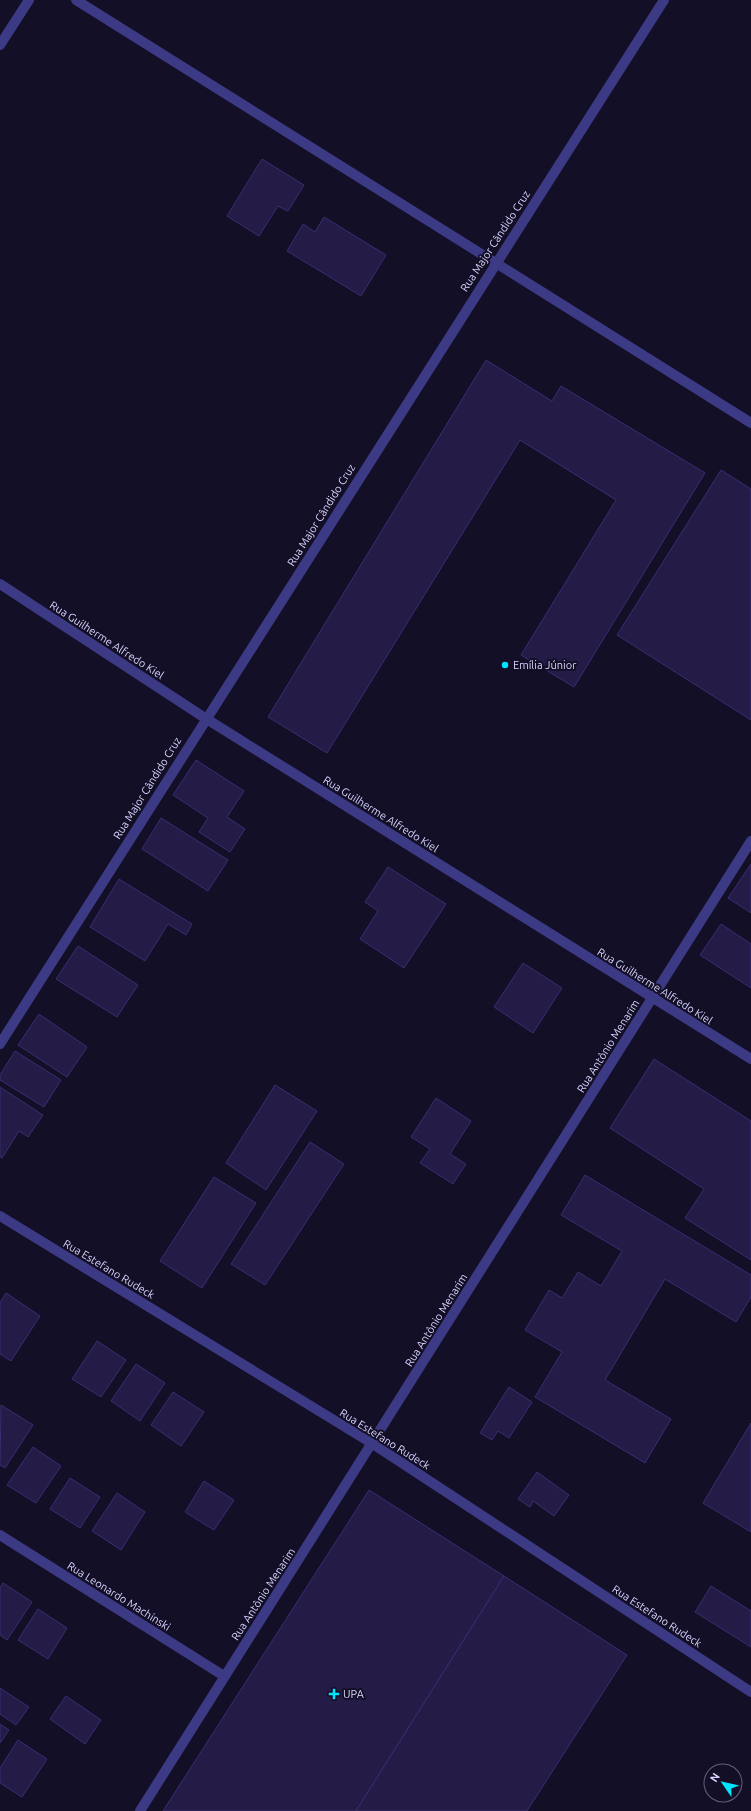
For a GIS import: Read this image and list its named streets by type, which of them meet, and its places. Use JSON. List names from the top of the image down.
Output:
{
  "streets": {
    "street": [
      "Rua Major Cândido Cruz",
      "Rua Guilherme Alfredo Kiel",
      "Rua Antônio Menarim",
      "Rua Estefano Rudeck",
      "Rua Leonardo Machinski"
    ]
  },
  "crossings": [
    ["Rua Major Cândido Cruz", "Rua Guilherme Alfredo Kiel"],
    ["Rua Guilherme Alfredo Kiel", "Rua Antônio Menarim"],
    ["Rua Antônio Menarim", "Rua Estefano Rudeck"],
    ["Rua Antônio Menarim", "Rua Leonardo Machinski"]
  ],
  "places": {
    "other": ["Emília Júnior"],
    "health": ["UPA"]
  },
  "north": "top left"
}
